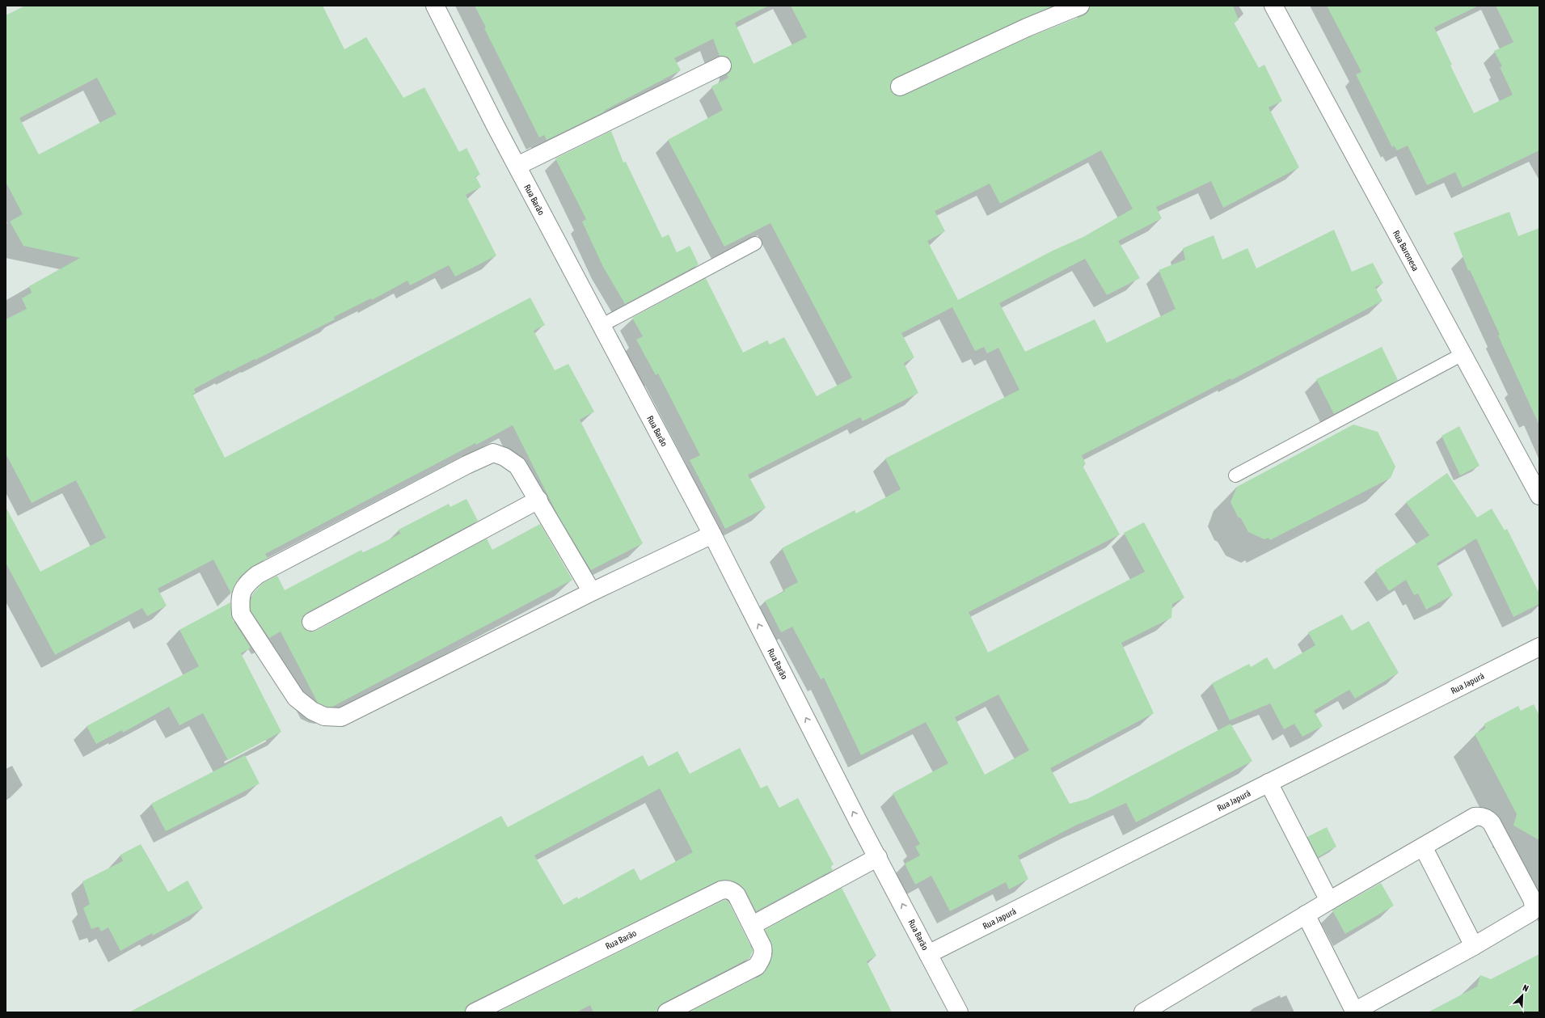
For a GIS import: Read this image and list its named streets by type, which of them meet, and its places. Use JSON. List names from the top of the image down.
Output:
{
  "streets": {
    "street": ["Rua Barão", "Rua Baronesa", "Rua Japurá"]
  },
  "crossings": [
    ["Rua Barão", "Rua Japurá"]
  ],
  "north": "top right"
}
